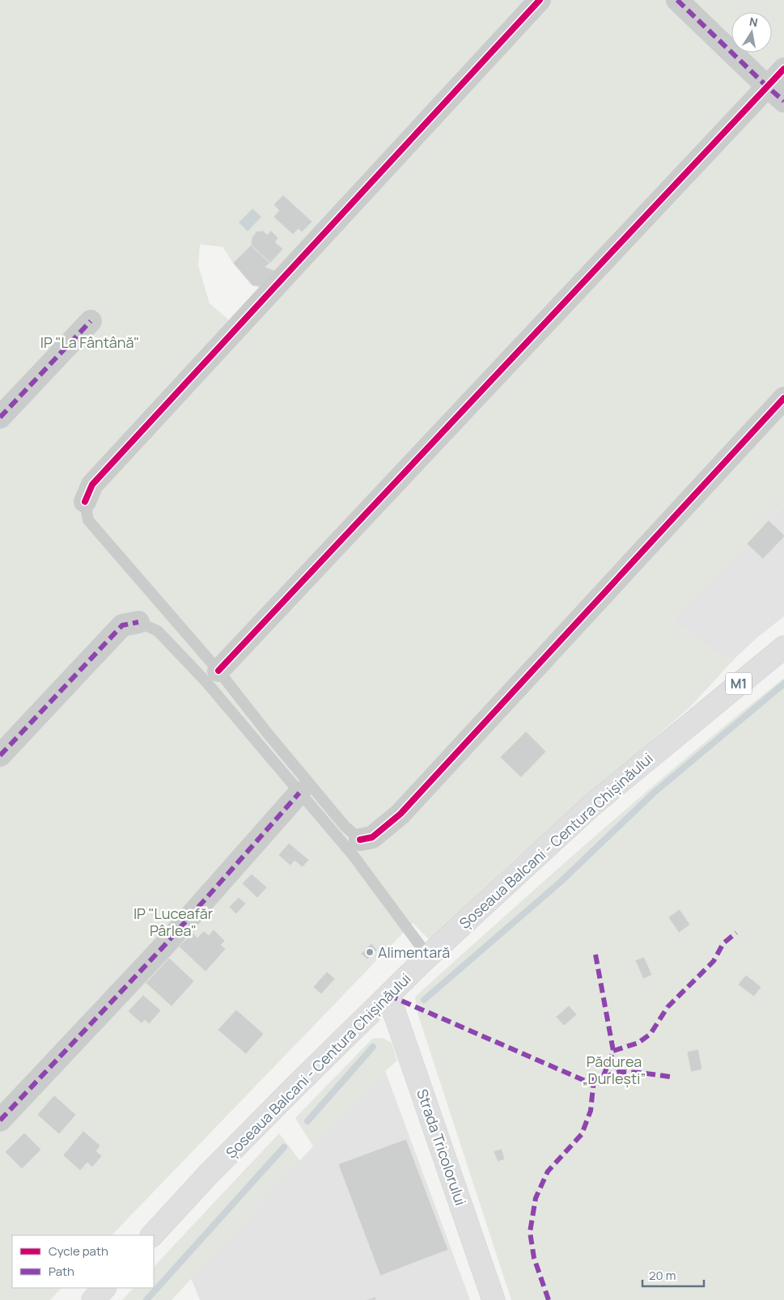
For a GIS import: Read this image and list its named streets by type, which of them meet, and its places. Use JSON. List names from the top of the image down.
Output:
{
  "streets": {
    "main road": ["M1", "Șoseaua Balcani - Centura Chișinăului", "Strada Tricolorului"]
  },
  "crossings": [
    ["Șoseaua Balcani - Centura Chișinăului", "Strada Tricolorului"]
  ],
  "parks": ["IP \"La Fântână\"", "IP \"Luceafăr Pârlea\"", "Pădurea „Durlești”"],
  "places": ["Alimentară"],
  "legend": ["Cycle path", "Path"],
  "scale_bar": "20 m",
  "north": "top"
}
